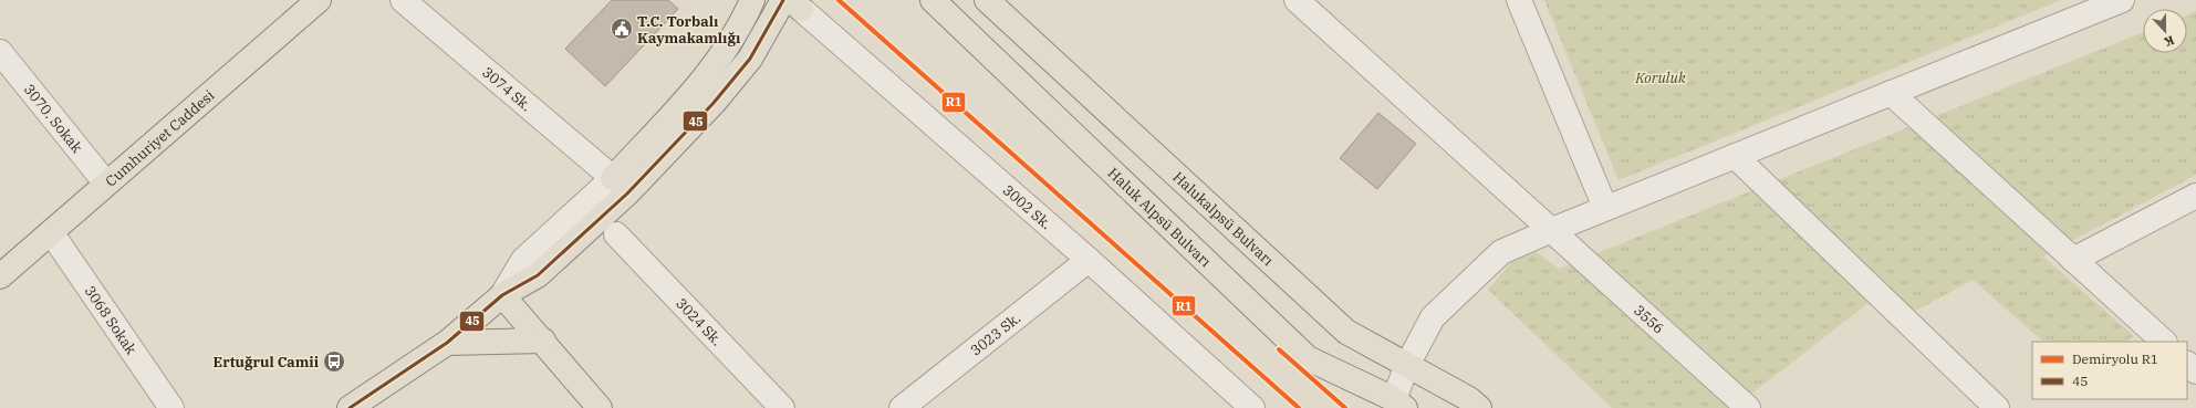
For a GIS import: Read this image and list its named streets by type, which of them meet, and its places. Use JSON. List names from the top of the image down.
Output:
{
  "streets": {
    "main road": ["Cumhuriyet Caddesi", "Haluk Alpsü Bulvarı", "Halukalpsü Bulvarı"],
    "street": [
      "3074 Sk.",
      "3070. Sokak",
      "3002 Sk.",
      "3556",
      "3068 Sokak",
      "3024 Sk.",
      "3023 Sk."
    ]
  },
  "crossings": [
    ["3070. Sokak", "Cumhuriyet Caddesi"],
    ["Cumhuriyet Caddesi", "3068 Sokak"],
    ["3002 Sk.", "3023 Sk."]
  ],
  "parks": ["Koruluk"],
  "places": {
    "public building": ["T.C. Torbalı Kaymakamlığı"],
    "bus stop": ["Ertuğrul Camii"]
  },
  "lines": ["rail line R1", "transit line 45"],
  "legend": ["Demiryolu R1", "45"],
  "north": "bottom"
}
